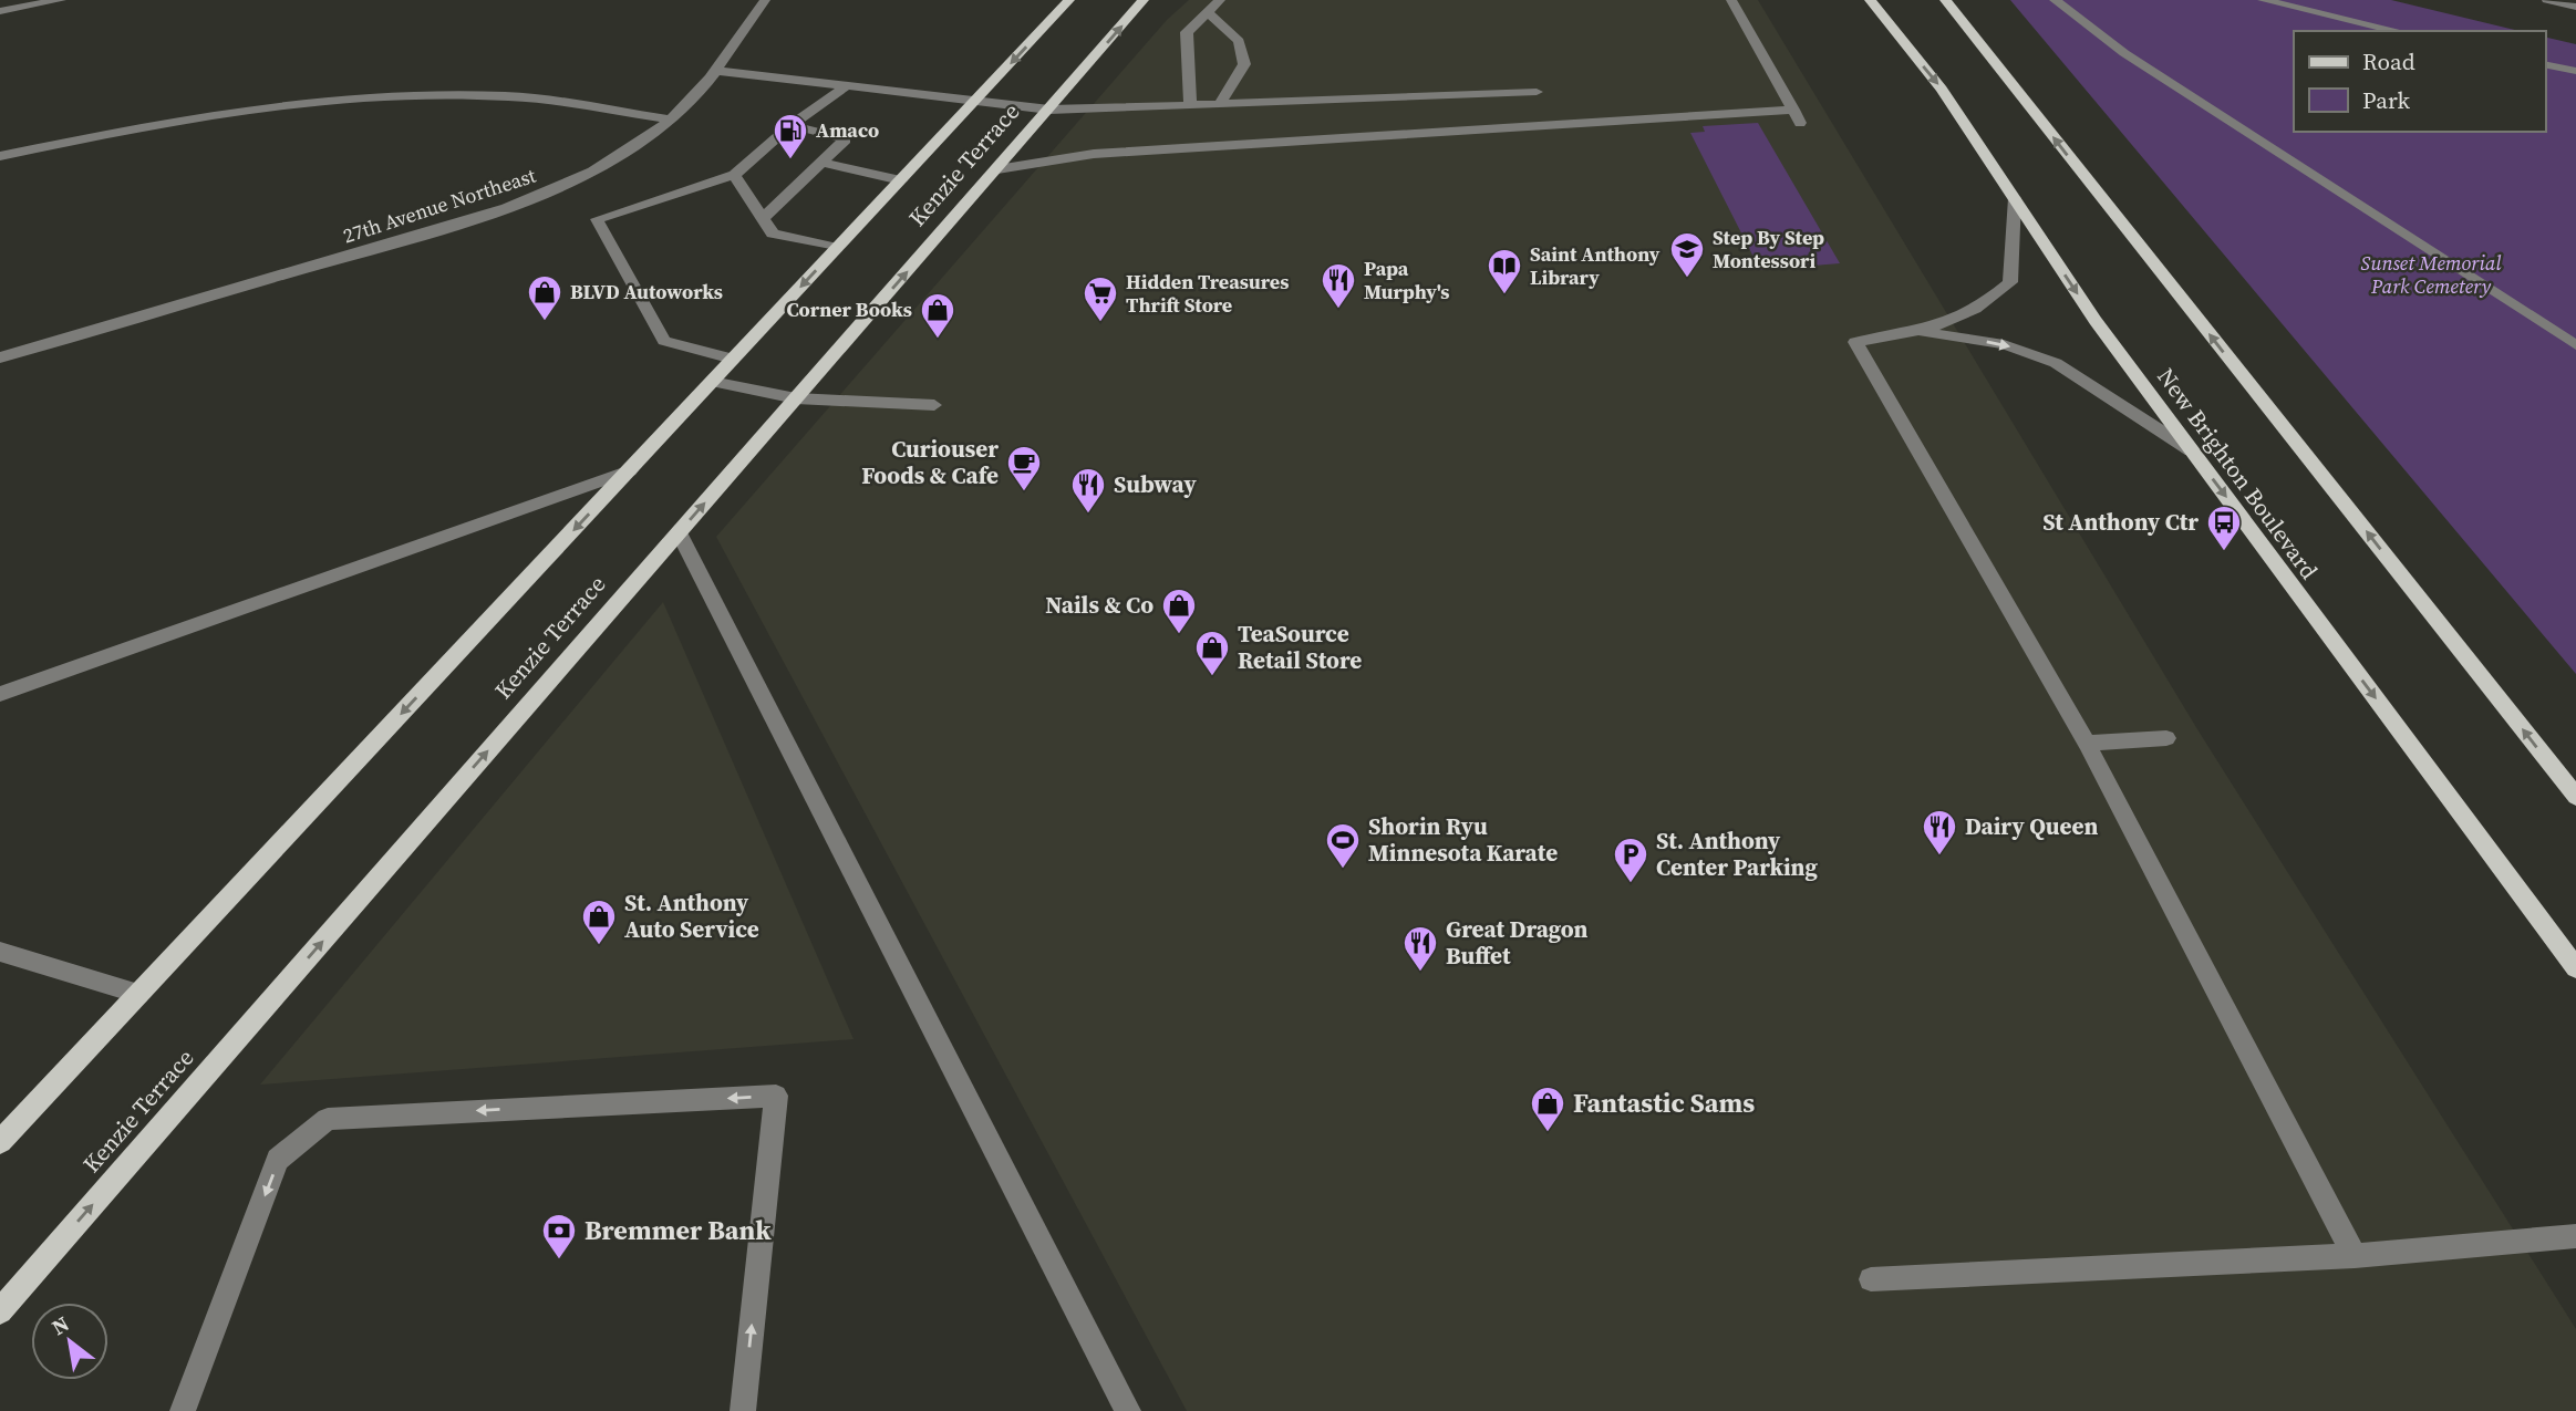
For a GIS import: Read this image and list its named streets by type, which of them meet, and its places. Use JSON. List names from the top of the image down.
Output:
{
  "streets": {
    "main road": ["Kenzie Terrace", "New Brighton Boulevard"],
    "street": ["27th Avenue Northeast"]
  },
  "parks": ["Sunset Memorial Park Cemetery"],
  "places": {
    "fuel station": ["Amaco"],
    "school or university": ["Step By Step Montessori"],
    "library": ["Saint Anthony Library"],
    "restaurant": [
      "Papa Murphy's",
      "Subway",
      "Dairy Queen",
      "Great Dragon Buffet"
    ],
    "shop": [
      "BLVD Autoworks",
      "Corner Books",
      "Nails & Co",
      "TeaSource Retail Store",
      "St. Anthony Auto Service",
      "Fantastic Sams"
    ],
    "supermarket": ["Hidden Treasures Thrift Store"],
    "cafe": ["Curiouser Foods & Cafe"],
    "bus stop": ["St Anthony Ctr"],
    "sports": ["Shorin Ryu Minnesota Karate"],
    "parking": ["St. Anthony Center Parking"],
    "bank": ["Bremmer Bank"]
  },
  "legend": ["Road", "Park"],
  "north": "top left"
}
